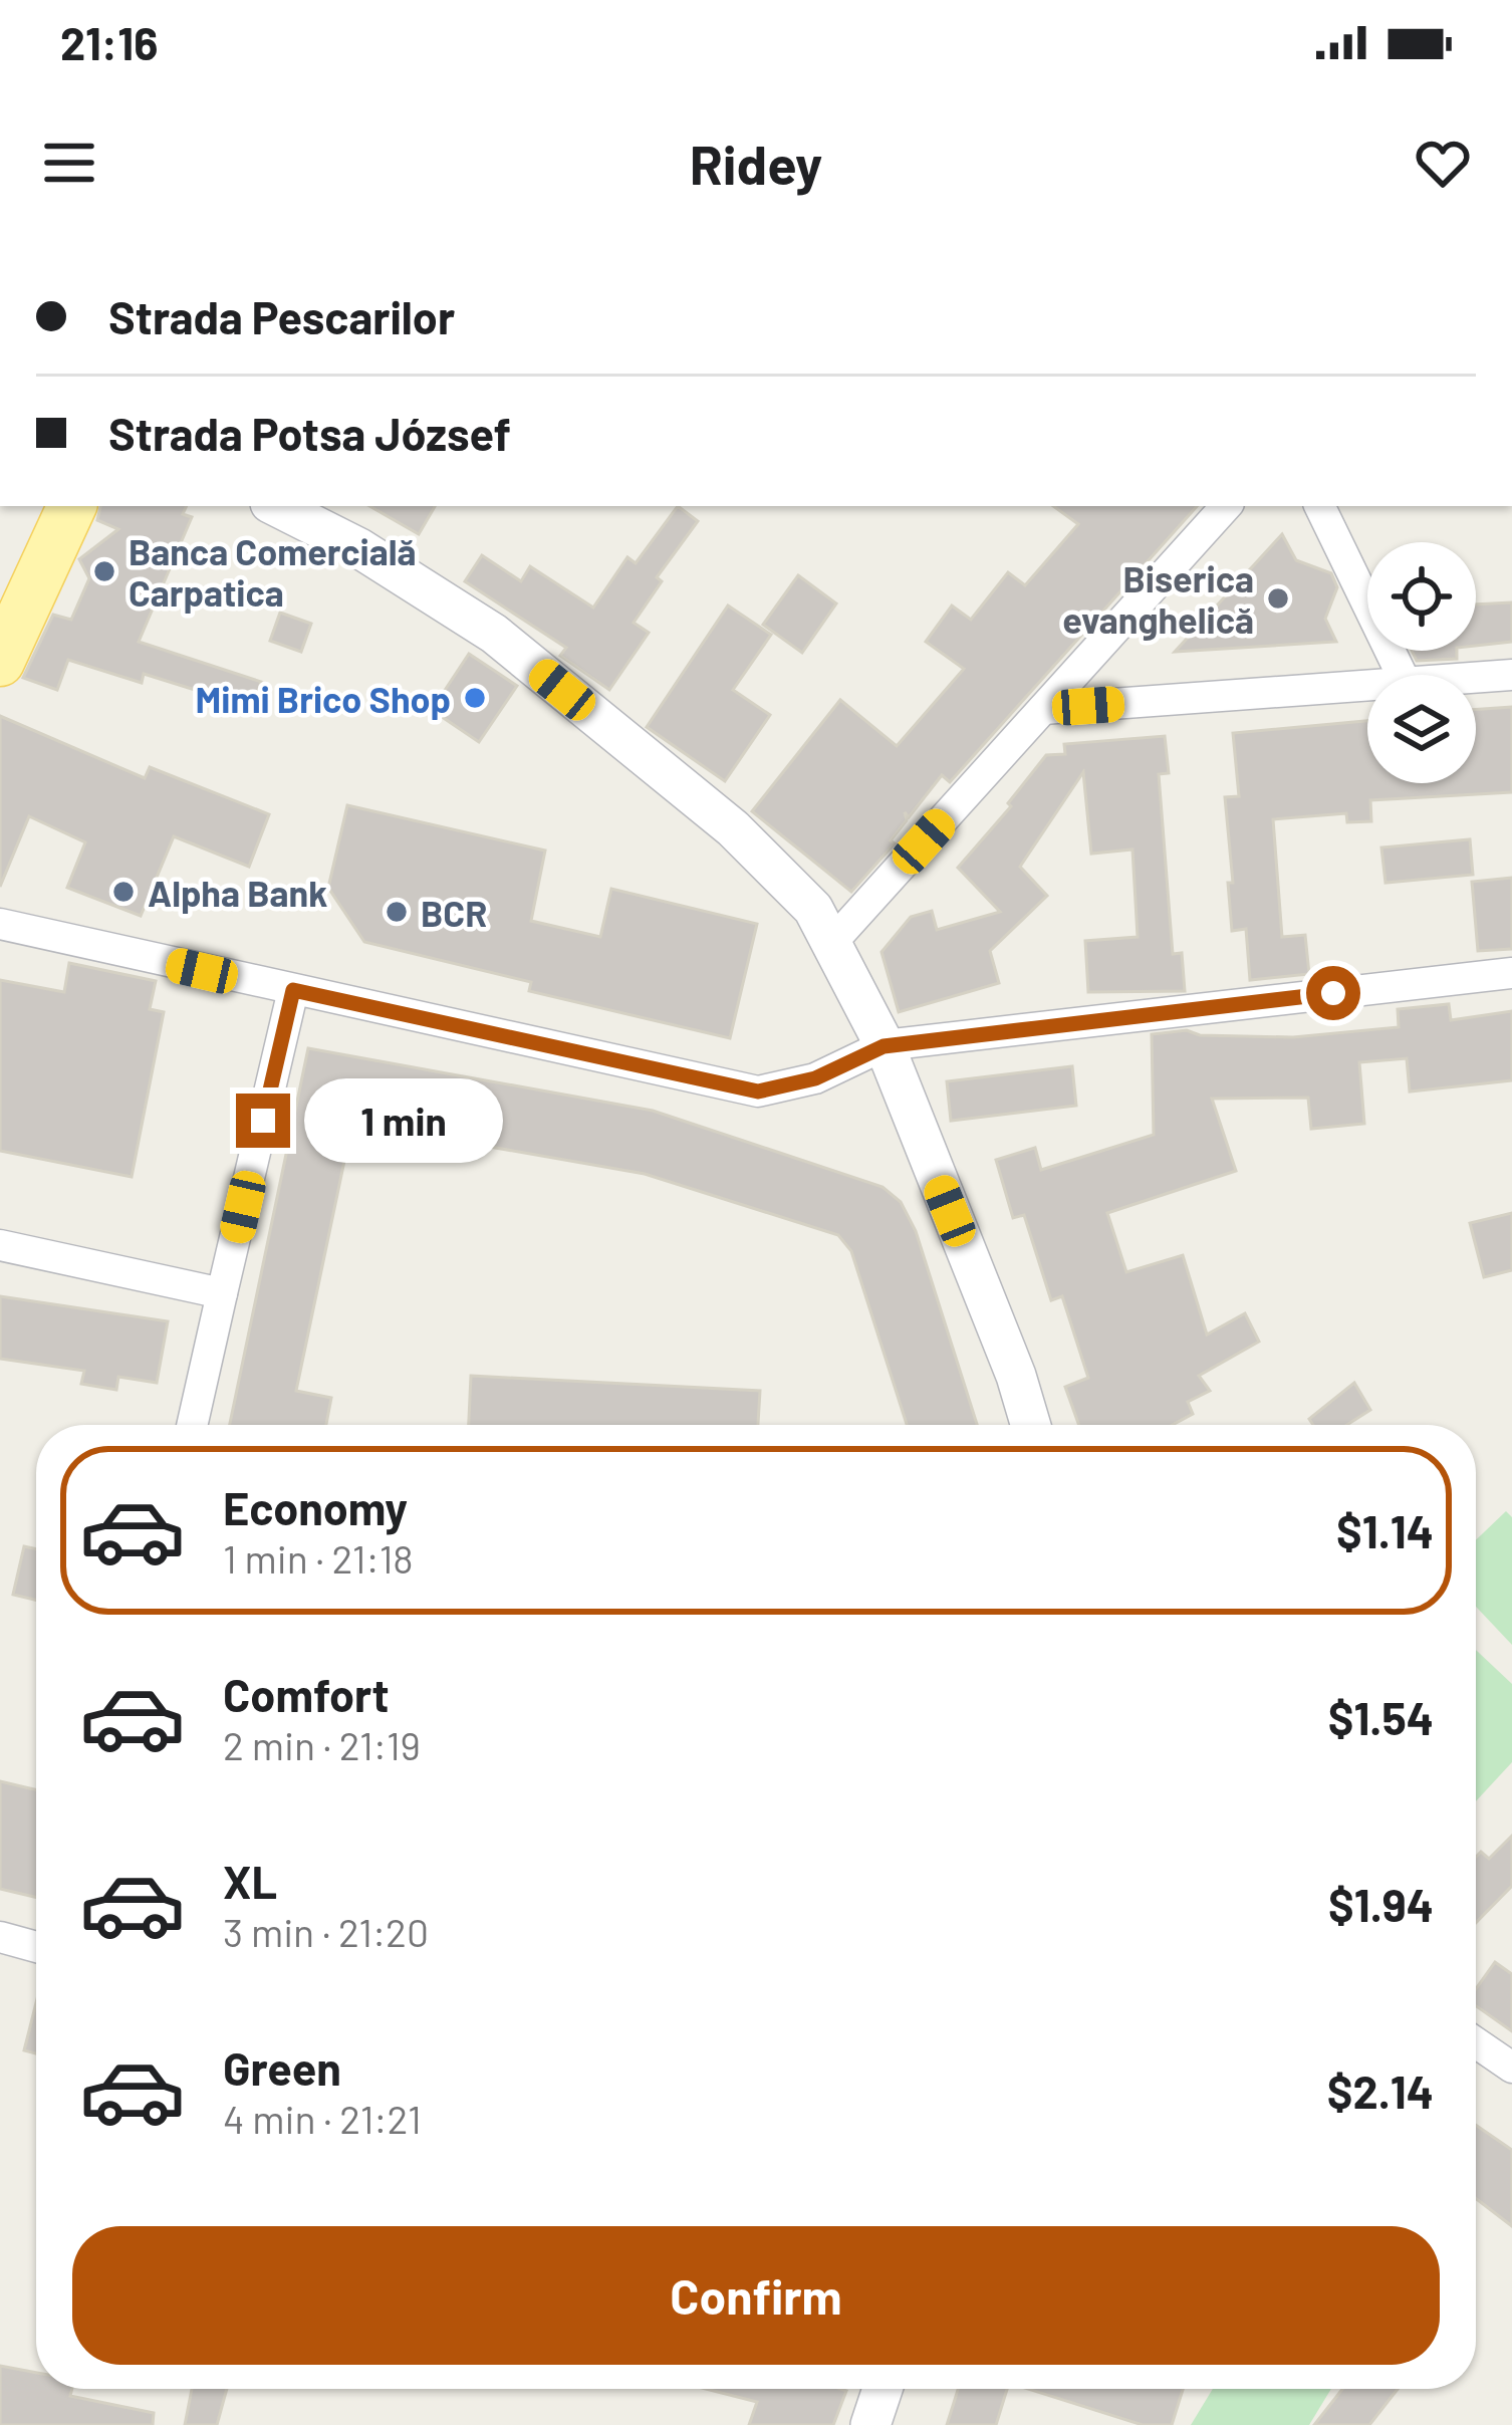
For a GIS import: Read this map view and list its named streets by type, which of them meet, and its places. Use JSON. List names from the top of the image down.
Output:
{
  "places": [
    "Banca Comercială Carpatica",
    "Biserica evanghelică",
    "Mimi Brico Shop",
    "Alpha Bank",
    "BCR"
  ],
  "page": {
    "status": "21:16",
    "header": "Ridey",
    "banner": ["Strada Pescarilor", "Strada Potsa József"],
    "bubble": "1 min",
    "list": [
      {
        "name": "Economy",
        "note": "1 min · 21:18",
        "value": "$1.14"
      },
      {
        "name": "Comfort",
        "note": "2 min · 21:19",
        "value": "$1.54"
      },
      {
        "name": "XL",
        "note": "3 min · 21:20",
        "value": "$1.94"
      },
      {
        "name": "Green",
        "note": "4 min · 21:21",
        "value": "$2.14"
      }
    ],
    "buttons": "Confirm"
  }
}
